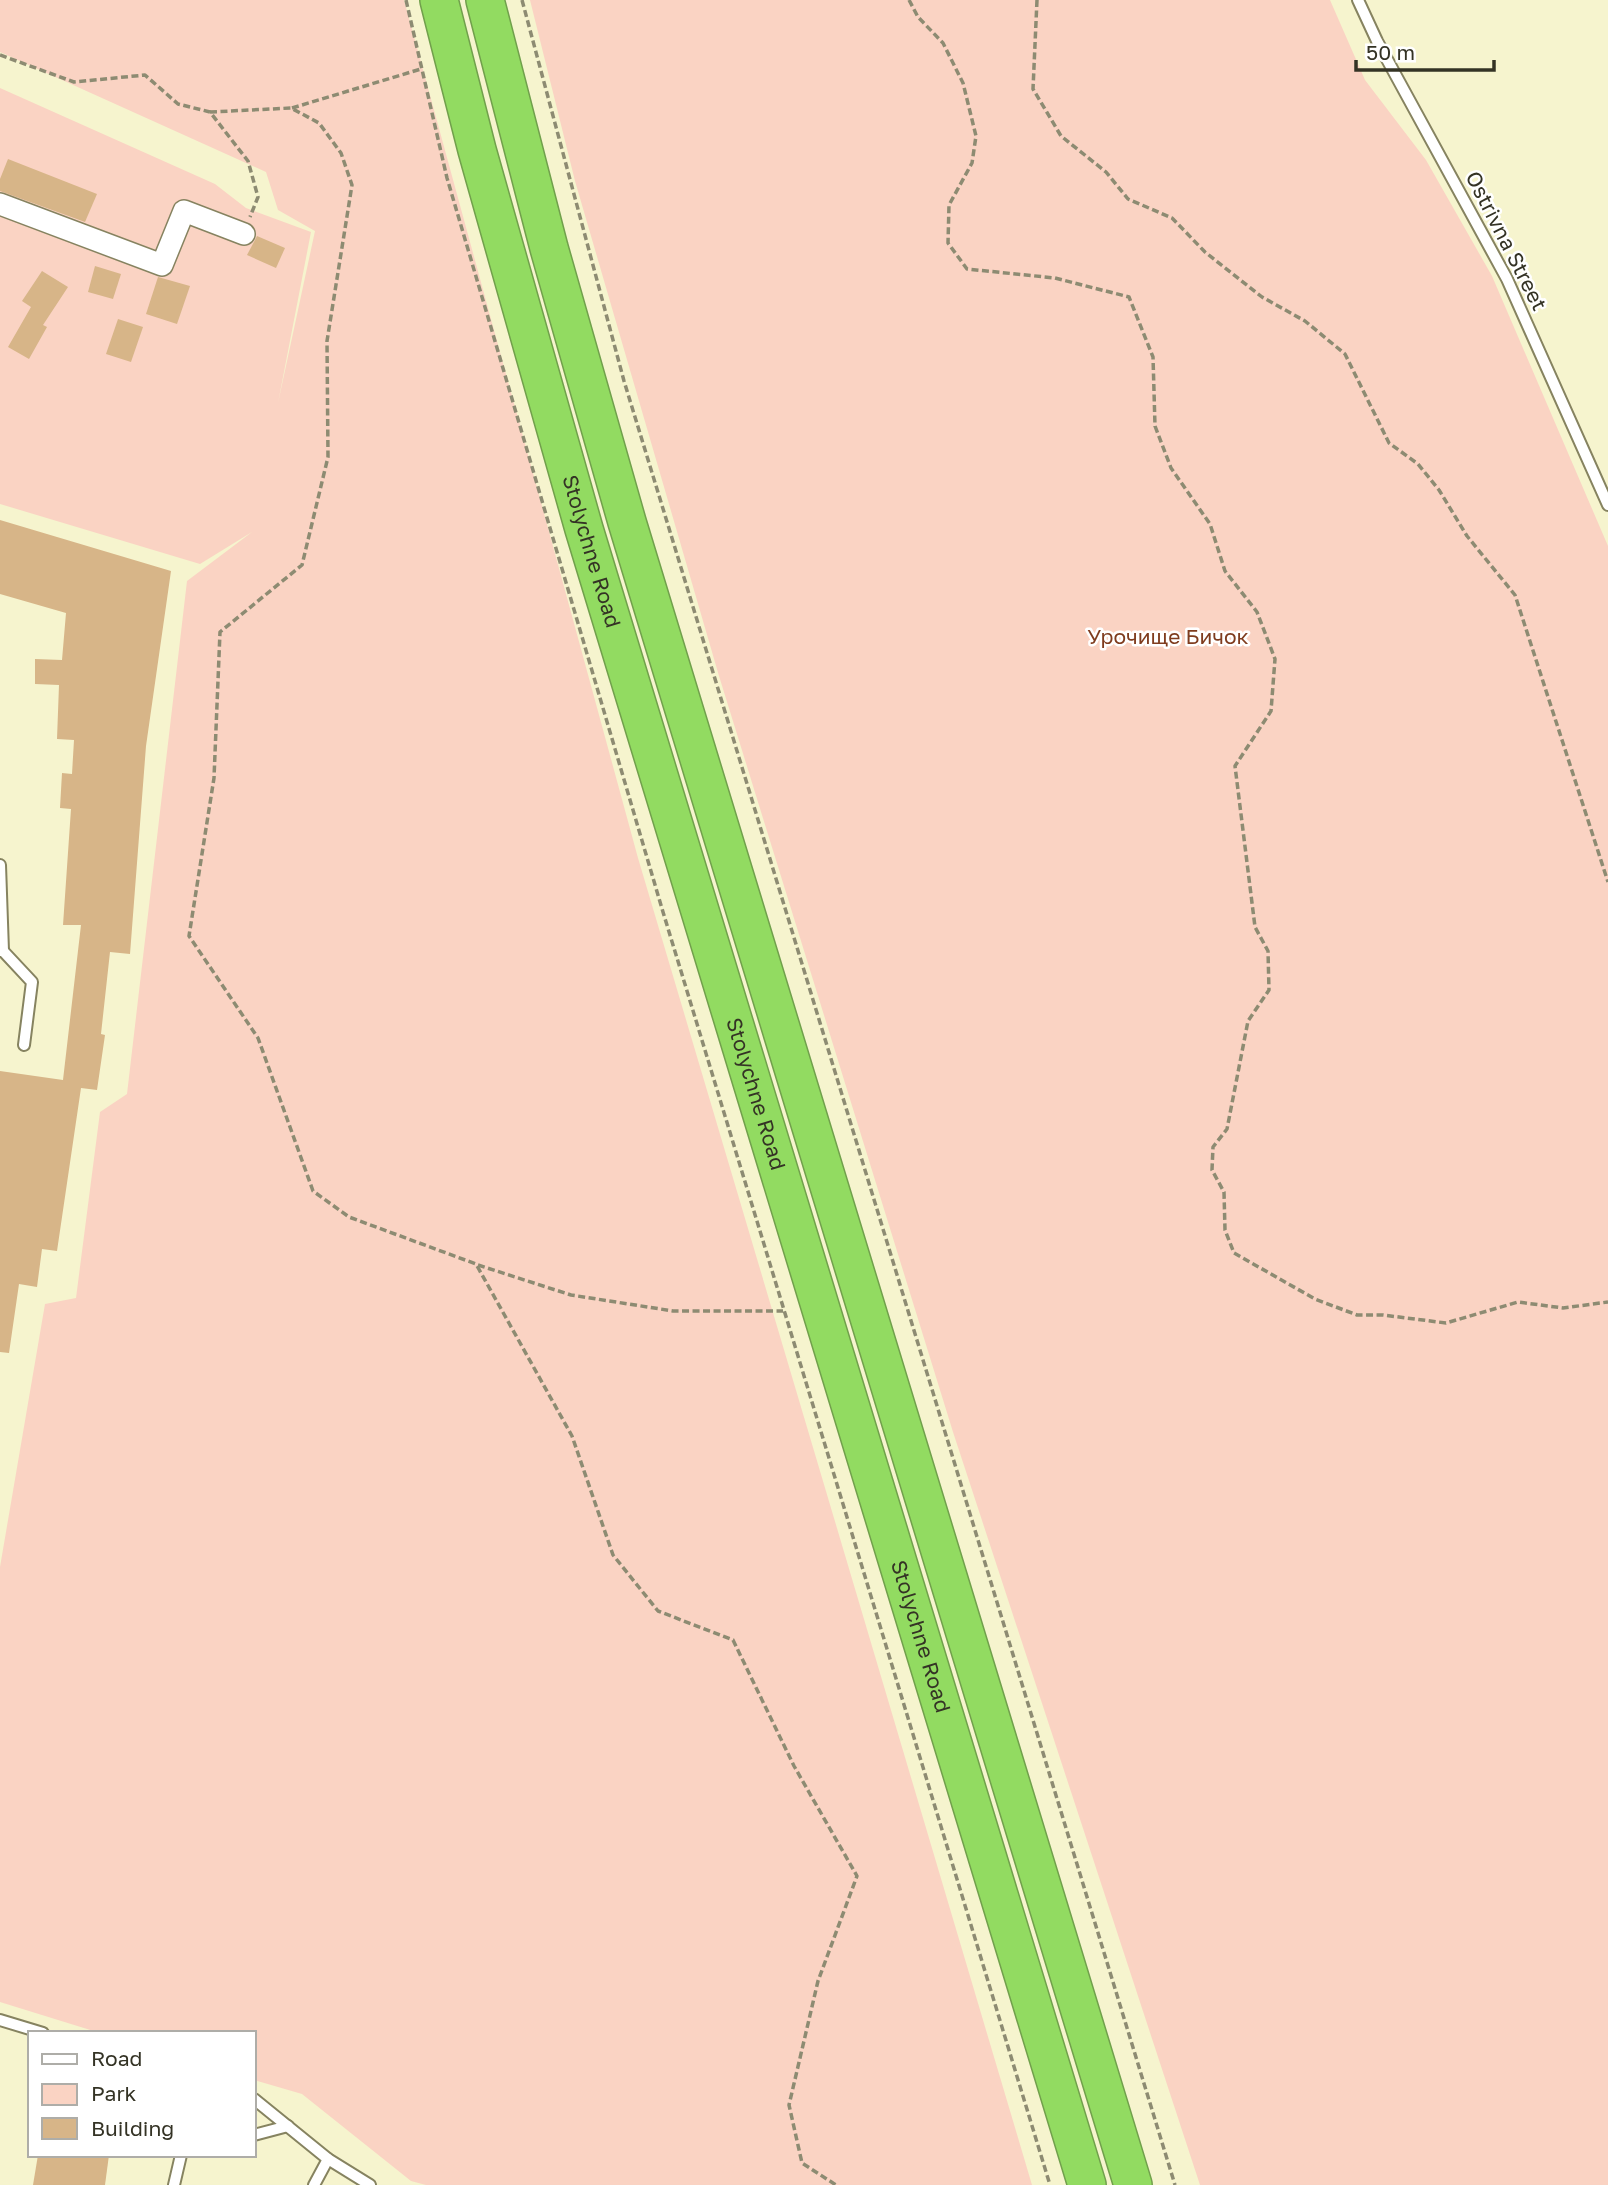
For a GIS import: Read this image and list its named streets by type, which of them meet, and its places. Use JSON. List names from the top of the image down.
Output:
{
  "streets": {
    "highway": ["Stolychne Road"],
    "lane": ["Ostrivna Street"]
  },
  "parks": ["Урочище Бичок"],
  "legend": ["Road", "Park", "Building"],
  "scale_bar": "50 m"
}
